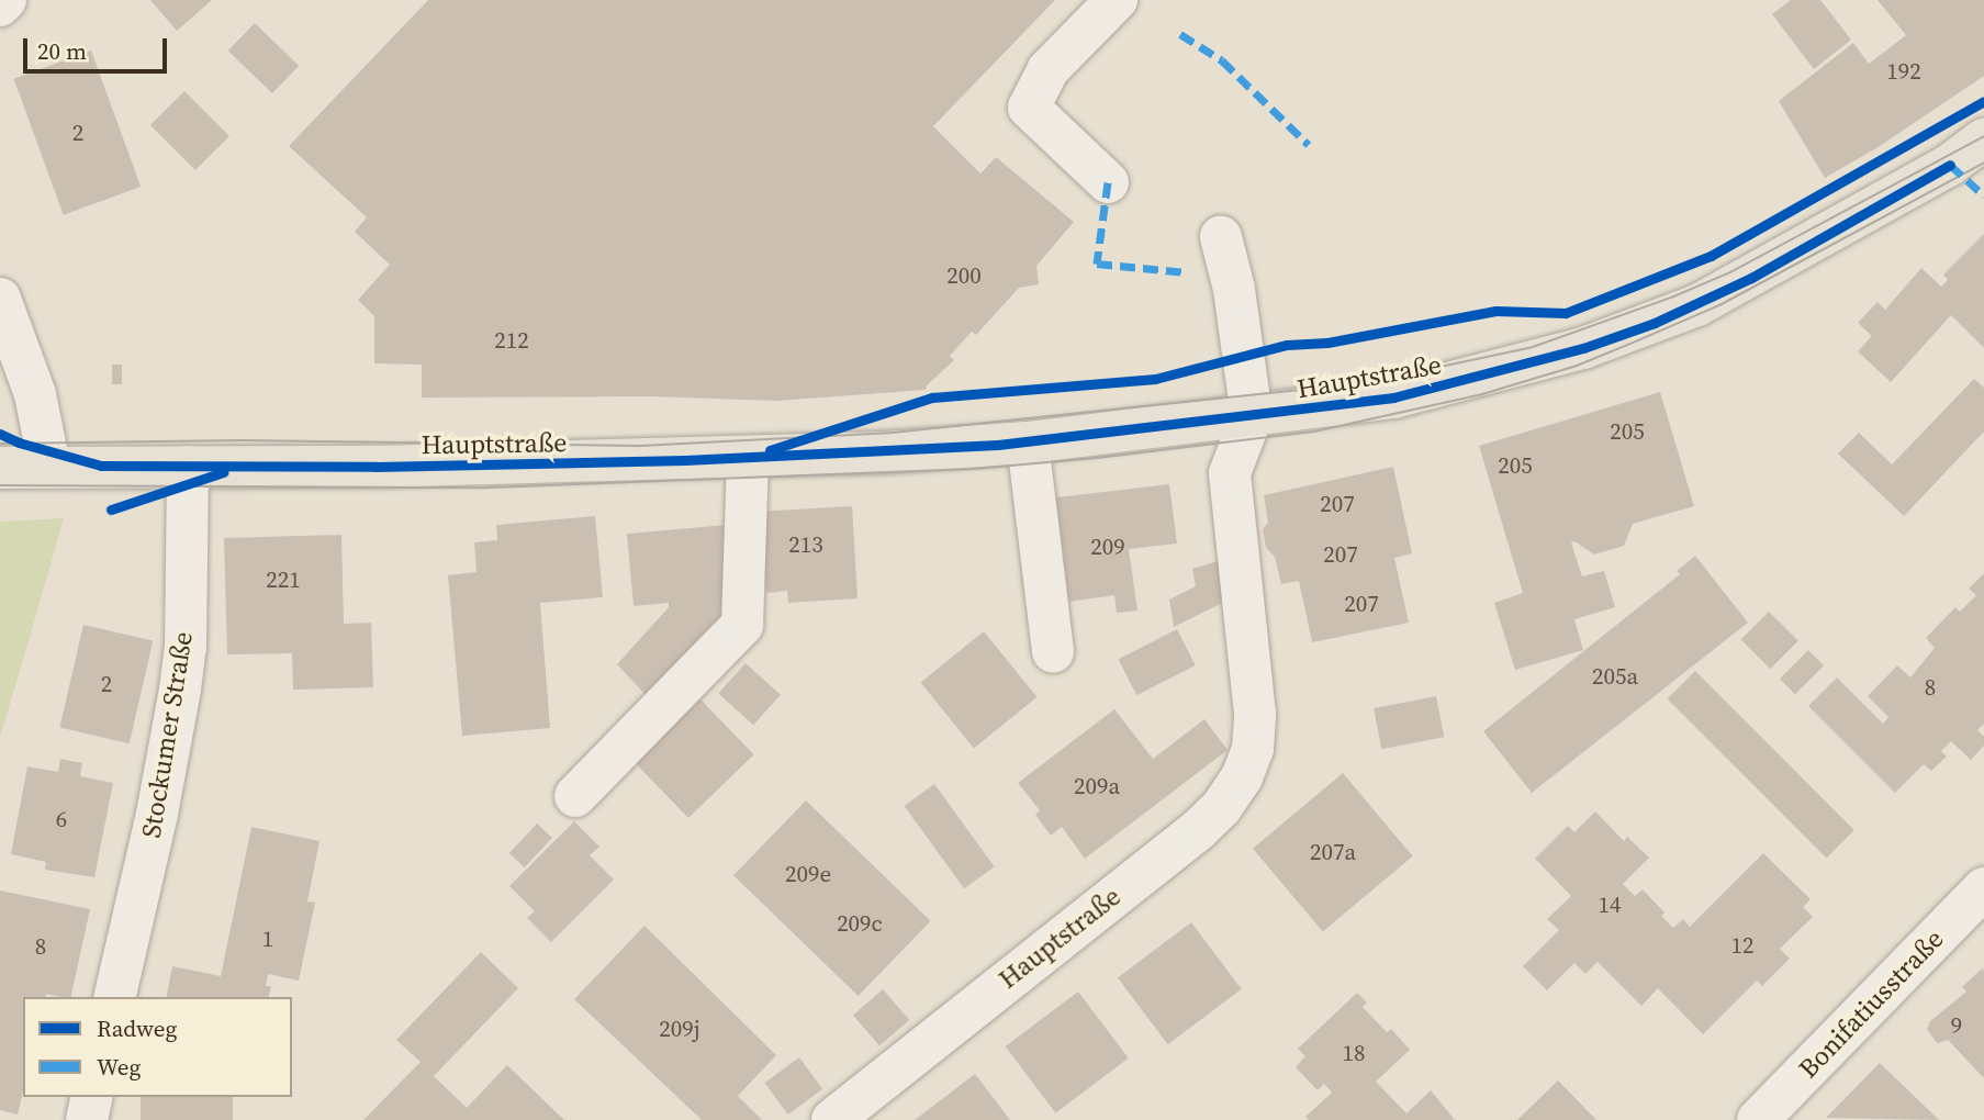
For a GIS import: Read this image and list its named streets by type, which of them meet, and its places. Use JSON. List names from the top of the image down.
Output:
{
  "streets": {
    "main road": ["Hauptstraße"],
    "street": ["Stockumer Straße", "Bonifatiusstraße"]
  },
  "crossings": [
    ["Hauptstraße", "Stockumer Straße"]
  ],
  "house_numbers": [
    "192",
    "2",
    "200",
    "212",
    "205",
    "205",
    "207",
    "213",
    "209",
    "207",
    "221",
    "207",
    "205a",
    "2",
    "8",
    "209a",
    "6",
    "207a",
    "209e",
    "14",
    "209c",
    "1",
    "12",
    "8",
    "9",
    "209j",
    "18"
  ],
  "legend": ["Radweg", "Weg"],
  "scale_bar": "20 m"
}
